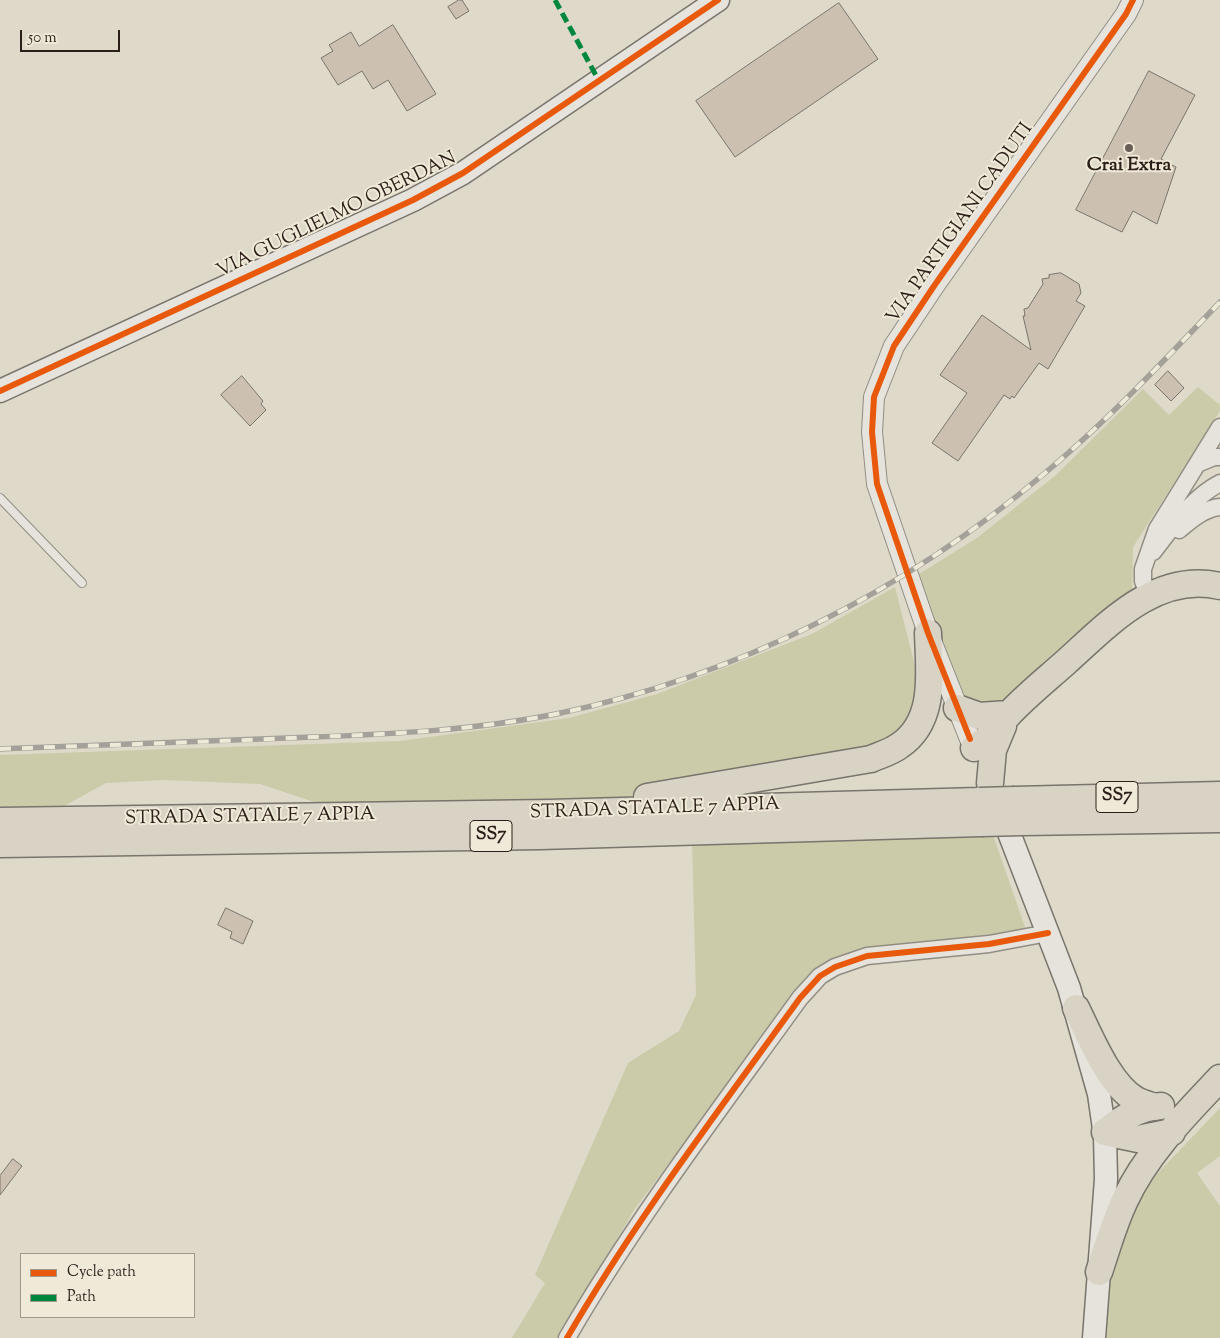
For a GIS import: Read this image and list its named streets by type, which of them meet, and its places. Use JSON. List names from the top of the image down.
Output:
{
  "streets": {
    "highway": ["SS7", "STRADA STATALE 7 APPIA"],
    "main road": ["VIA GUGLIELMO OBERDAN"],
    "street": ["VIA PARTIGIANI CADUTI"]
  },
  "places": ["Crai Extra"],
  "legend": ["Cycle path", "Path"],
  "scale_bar": "50 m"
}
